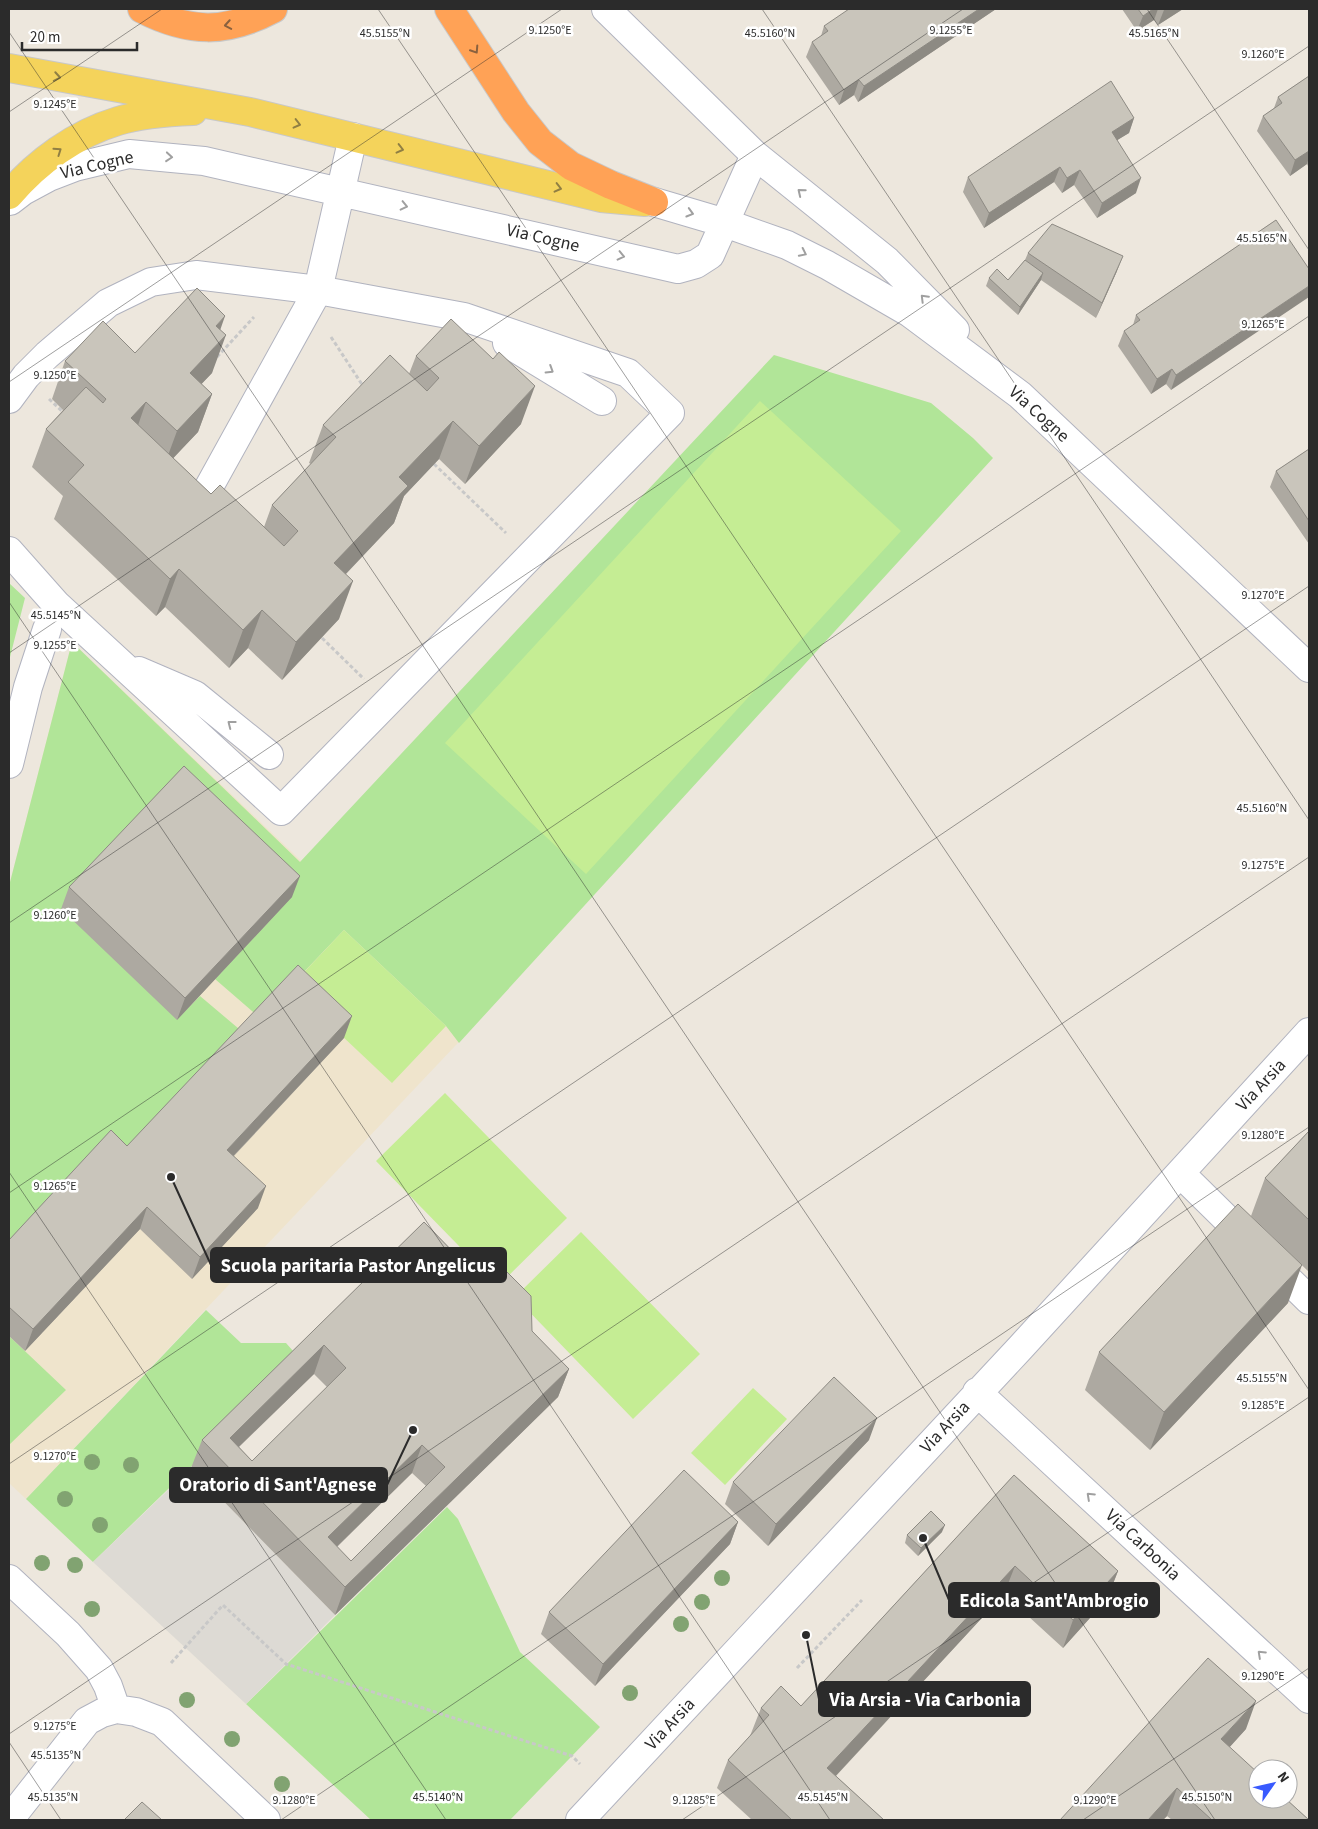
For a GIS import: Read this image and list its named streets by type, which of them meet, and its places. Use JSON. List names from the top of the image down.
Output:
{
  "streets": {
    "street": ["Via Cogne", "Via Arsia", "Via Carbonia"]
  },
  "crossings": [
    ["Via Arsia", "Via Carbonia"]
  ],
  "one_way": ["Via Cogne", "Via Carbonia"],
  "places": [
    "Scuola paritaria Pastor Angelicus",
    "Oratorio di Sant'Agnese",
    "Edicola Sant'Ambrogio",
    "Via Arsia - Via Carbonia"
  ],
  "scale_bar": "20 m",
  "north": "top right",
  "coordinates": [
    "9.1255°E",
    "9.1250°E",
    "45.5155°N",
    "45.5165°N",
    "45.5160°N",
    "9.1260°E",
    "9.1245°E",
    "9.1265°E",
    "9.1270°E",
    "45.5145°N",
    "9.1275°E",
    "9.1280°E",
    "9.1285°E",
    "9.1290°E",
    "45.5135°N",
    "45.5140°N",
    "45.5150°N"
  ]
}
